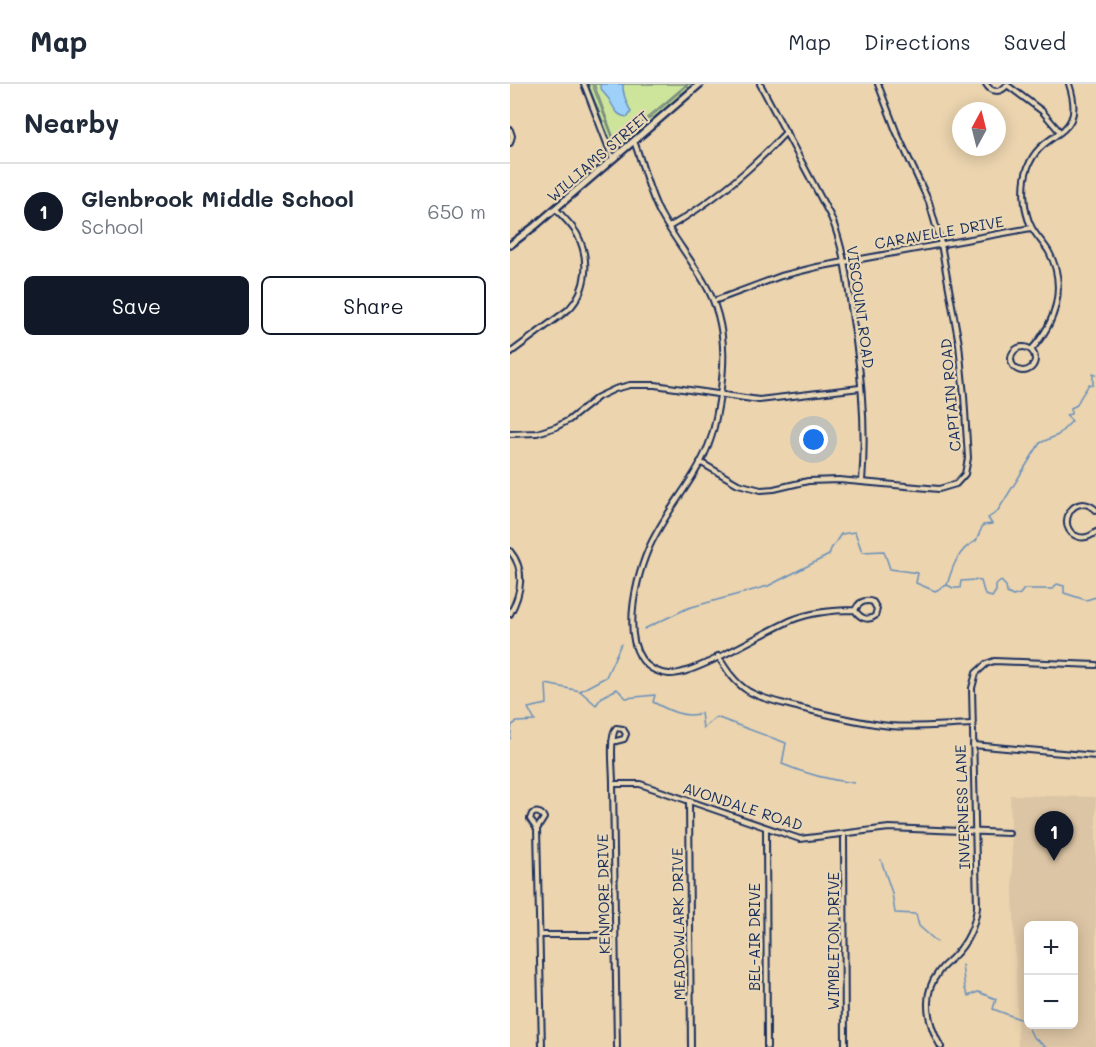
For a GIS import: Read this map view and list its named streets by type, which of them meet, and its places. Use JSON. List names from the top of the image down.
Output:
{
  "streets": {
    "main road": ["WILLIAMS STREET"],
    "street": [
      "CARAVELLE DRIVE",
      "VISCOUNT ROAD",
      "CAPTAIN ROAD",
      "AVONDALE ROAD",
      "INVERNESS LANE",
      "KENMORE DRIVE",
      "MEADOWLARK DRIVE",
      "BEL-AIR DRIVE",
      "WIMBLETON DRIVE"
    ]
  },
  "crossings": [
    ["CARAVELLE DRIVE", "VISCOUNT ROAD"],
    ["CARAVELLE DRIVE", "CAPTAIN ROAD"],
    ["VISCOUNT ROAD", "CAPTAIN ROAD"],
    ["AVONDALE ROAD", "INVERNESS LANE"],
    ["AVONDALE ROAD", "KENMORE DRIVE"],
    ["AVONDALE ROAD", "MEADOWLARK DRIVE"],
    ["AVONDALE ROAD", "BEL-AIR DRIVE"],
    ["AVONDALE ROAD", "WIMBLETON DRIVE"]
  ],
  "north": "top",
  "page": {
    "header": "Map",
    "nav": ["Map", "Directions", "Saved"],
    "heading": "Nearby",
    "list": [
      {
        "mark": "1",
        "name": "Glenbrook Middle School",
        "note": "School",
        "value": "650 m"
      }
    ],
    "buttons": ["Save", "Share"],
    "pins": "1",
    "map_buttons": ["+", "−"]
  }
}
